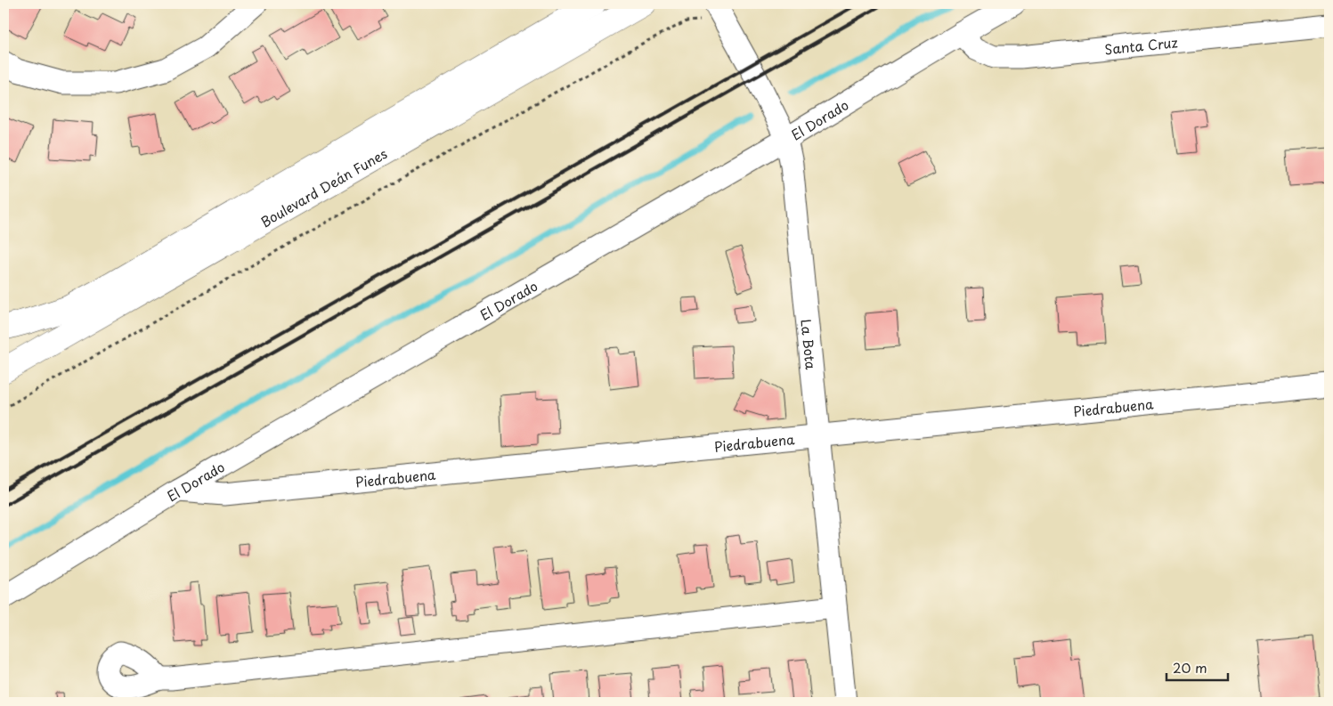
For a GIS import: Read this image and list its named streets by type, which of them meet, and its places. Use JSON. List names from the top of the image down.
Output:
{
  "streets": {
    "main road": ["Boulevard Deán Funes"],
    "street": [
      "Santa Cruz",
      "El Dorado",
      "La Bota",
      "Piedrabuena"
    ]
  },
  "crossings": [
    ["Santa Cruz", "El Dorado"],
    ["El Dorado", "La Bota"],
    ["El Dorado", "Piedrabuena"],
    ["La Bota", "Piedrabuena"]
  ],
  "scale_bar": "20 m"
}
